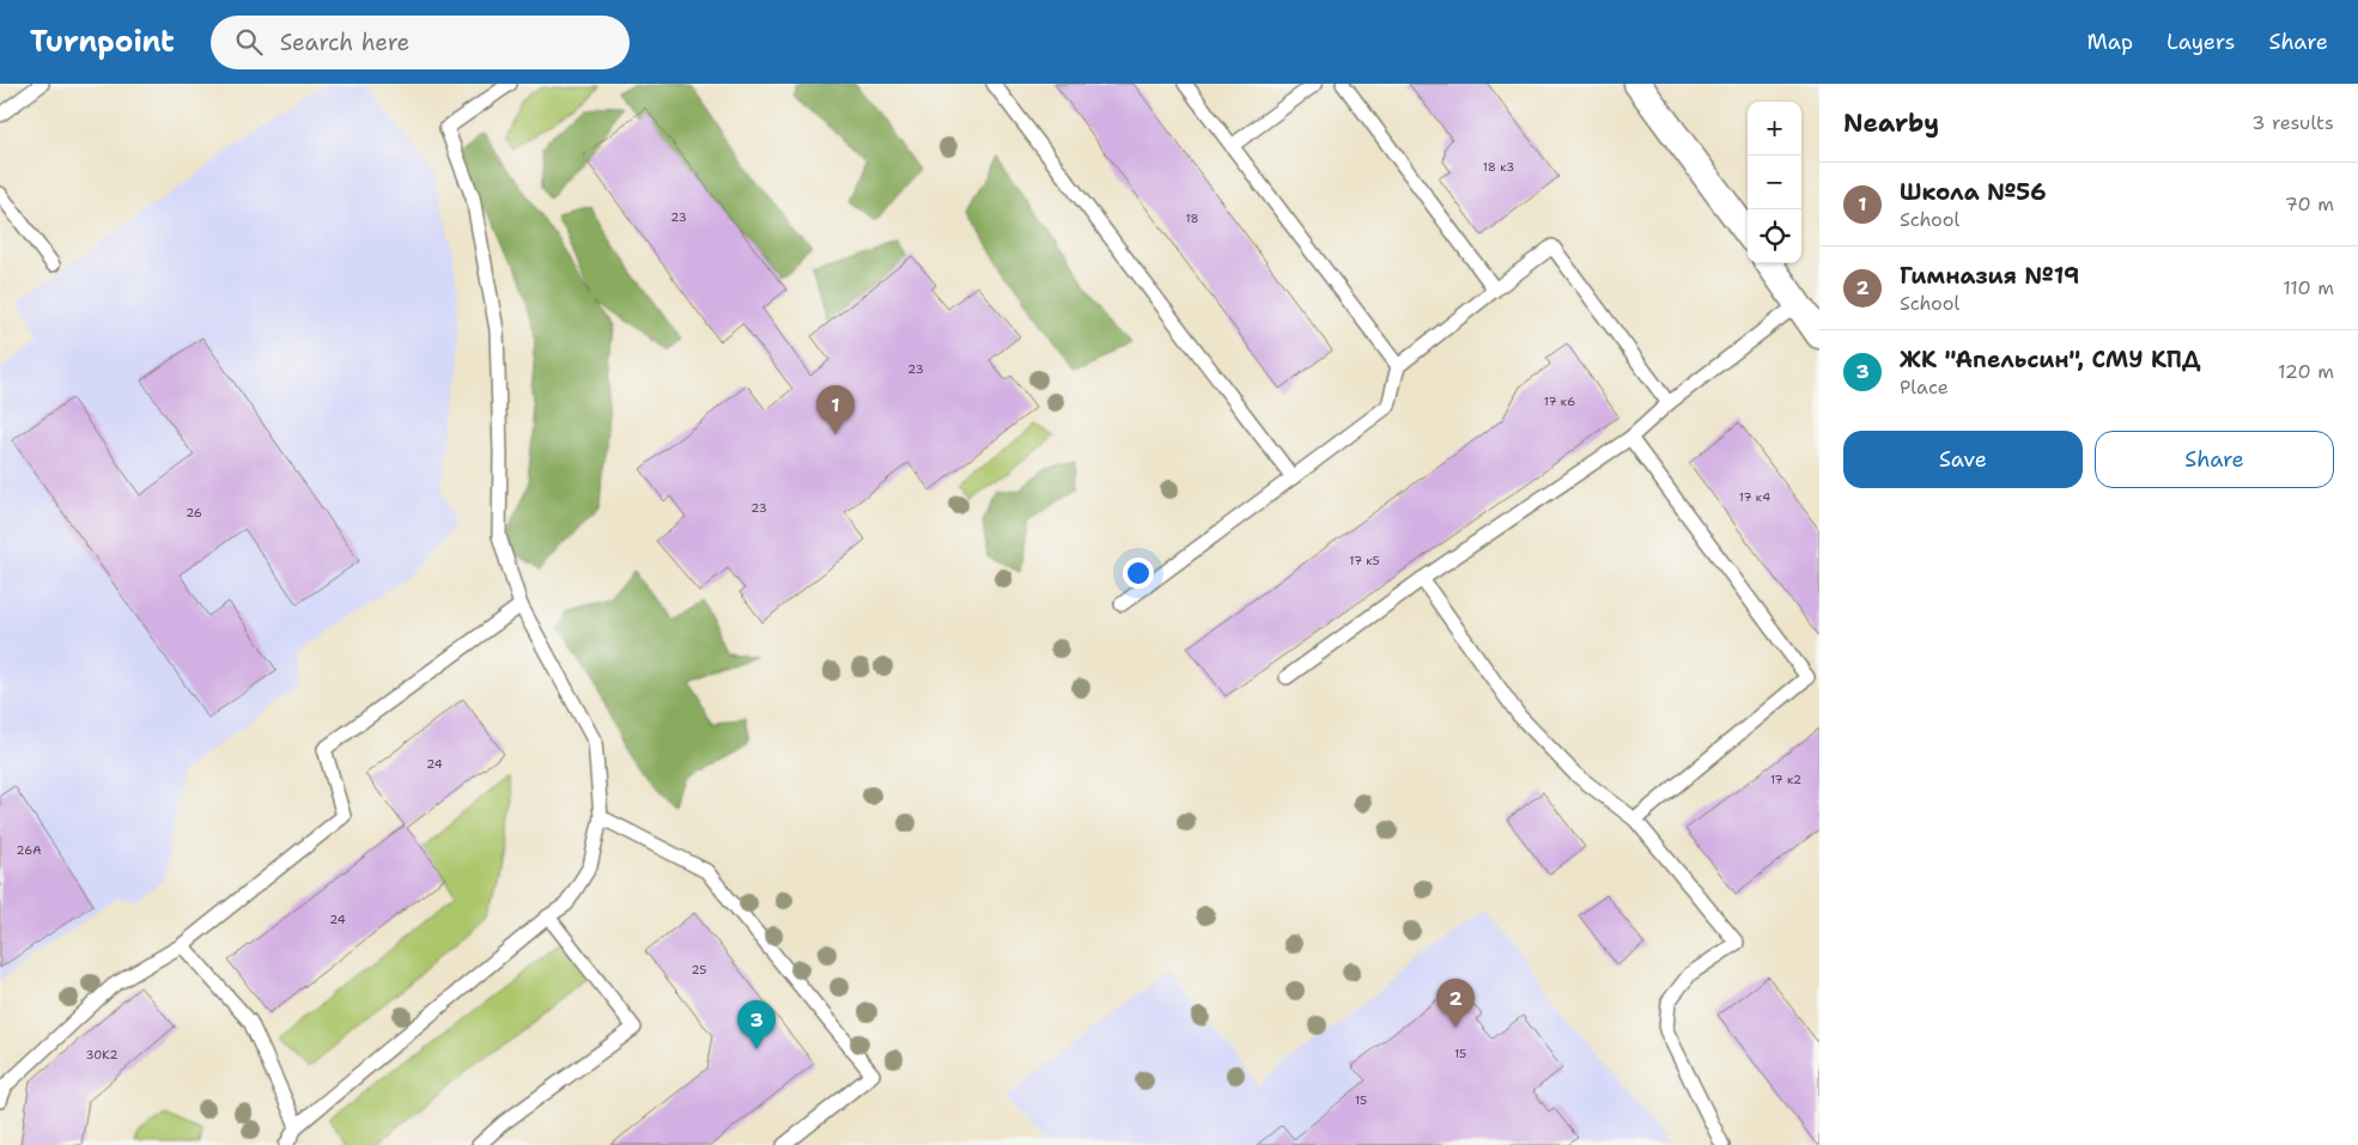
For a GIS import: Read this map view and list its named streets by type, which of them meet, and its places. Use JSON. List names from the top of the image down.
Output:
{
  "house_numbers": [
    "18 к3",
    "23",
    "18",
    "23",
    "17 к6",
    "17 к4",
    "23",
    "26",
    "17 к5",
    "24",
    "17 к2",
    "26А",
    "24",
    "25",
    "15",
    "30К2",
    "15"
  ],
  "page": {
    "header": "Turnpoint",
    "search": "Search here",
    "nav": ["Map", "Layers", "Share"],
    "heading": ["Nearby", "3 results"],
    "map_buttons": ["+", "−"],
    "list": [
      {
        "mark": "1",
        "name": "Школа №56",
        "note": "School",
        "value": "70 m"
      },
      {
        "mark": "2",
        "name": "Гимназия №19",
        "note": "School",
        "value": "110 m"
      },
      {
        "mark": "3",
        "name": "ЖК \"Апельсин\", СМУ КПД",
        "note": "Place",
        "value": "120 m"
      }
    ],
    "pins": ["1", "2", "3"],
    "buttons": ["Save", "Share"]
  }
}
